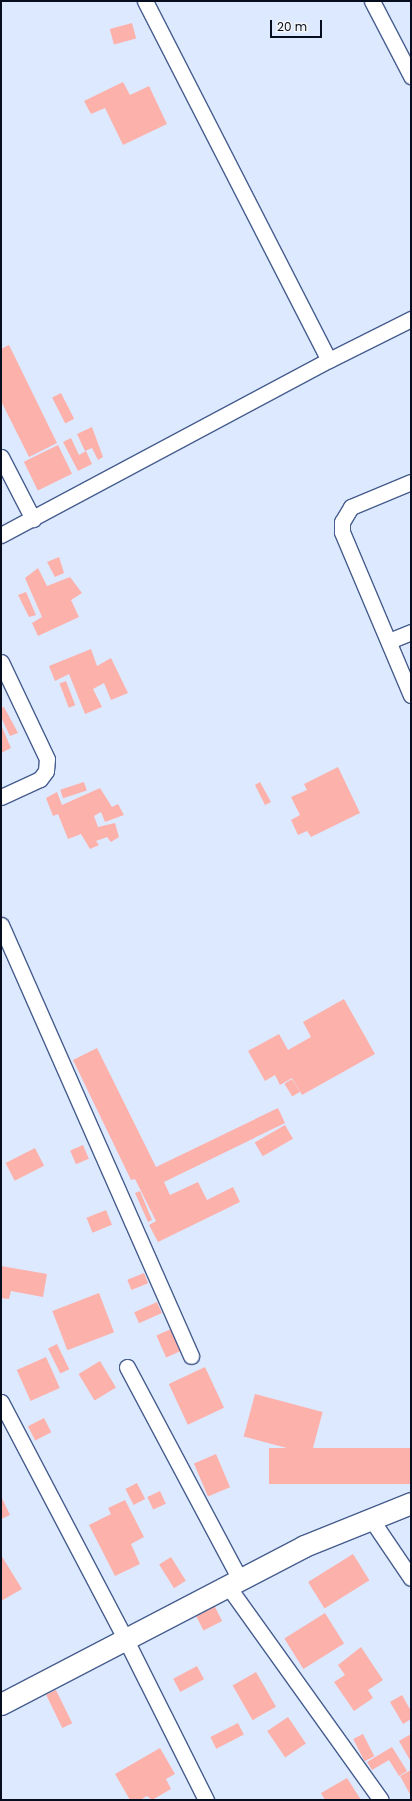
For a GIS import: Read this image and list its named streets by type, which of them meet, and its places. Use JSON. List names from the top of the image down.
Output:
{
  "scale_bar": "20 m"
}
